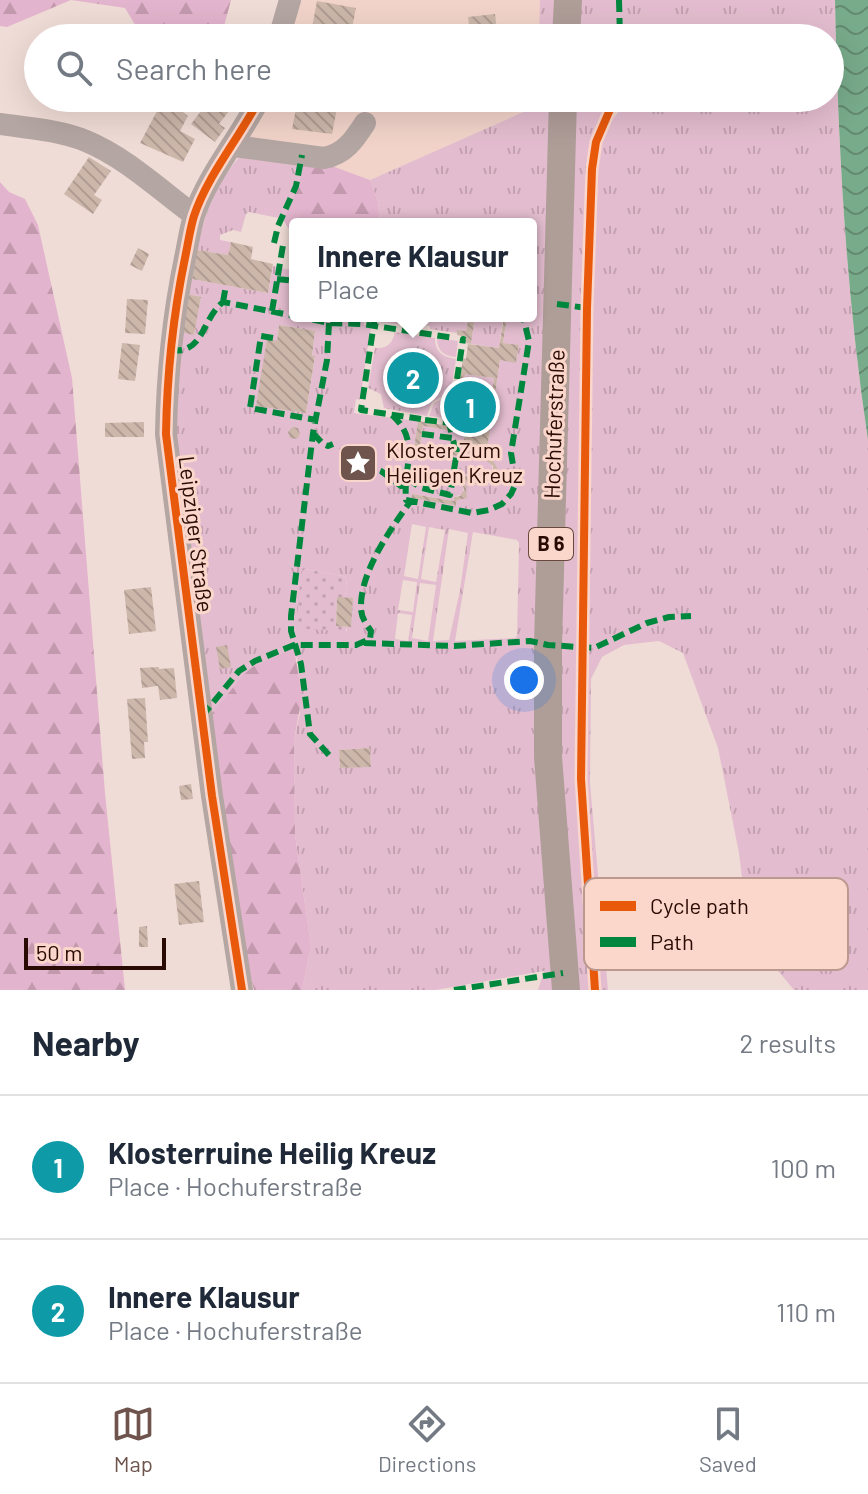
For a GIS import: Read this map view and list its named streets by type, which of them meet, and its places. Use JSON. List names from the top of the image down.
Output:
{
  "streets": {
    "main road": ["Hochuferstraße", "B 6"],
    "street": ["Leipziger Straße"]
  },
  "places": {
    "place": ["Kloster Zum Heiligen Kreuz"]
  },
  "legend": ["Cycle path", "Path"],
  "scale_bar": "50 m",
  "page": {
    "search": "Search here",
    "popup": ["Innere Klausur", "Place"],
    "pins": ["2", "1"],
    "scale": "50 m",
    "heading": ["Nearby", "2 results"],
    "list": [
      {
        "mark": "1",
        "name": "Klosterruine Heilig Kreuz",
        "note": "Place · Hochuferstraße",
        "value": "100 m"
      },
      {
        "mark": "2",
        "name": "Innere Klausur",
        "note": "Place · Hochuferstraße",
        "value": "110 m"
      }
    ],
    "nav": ["Map", "Directions", "Saved"]
  }
}
